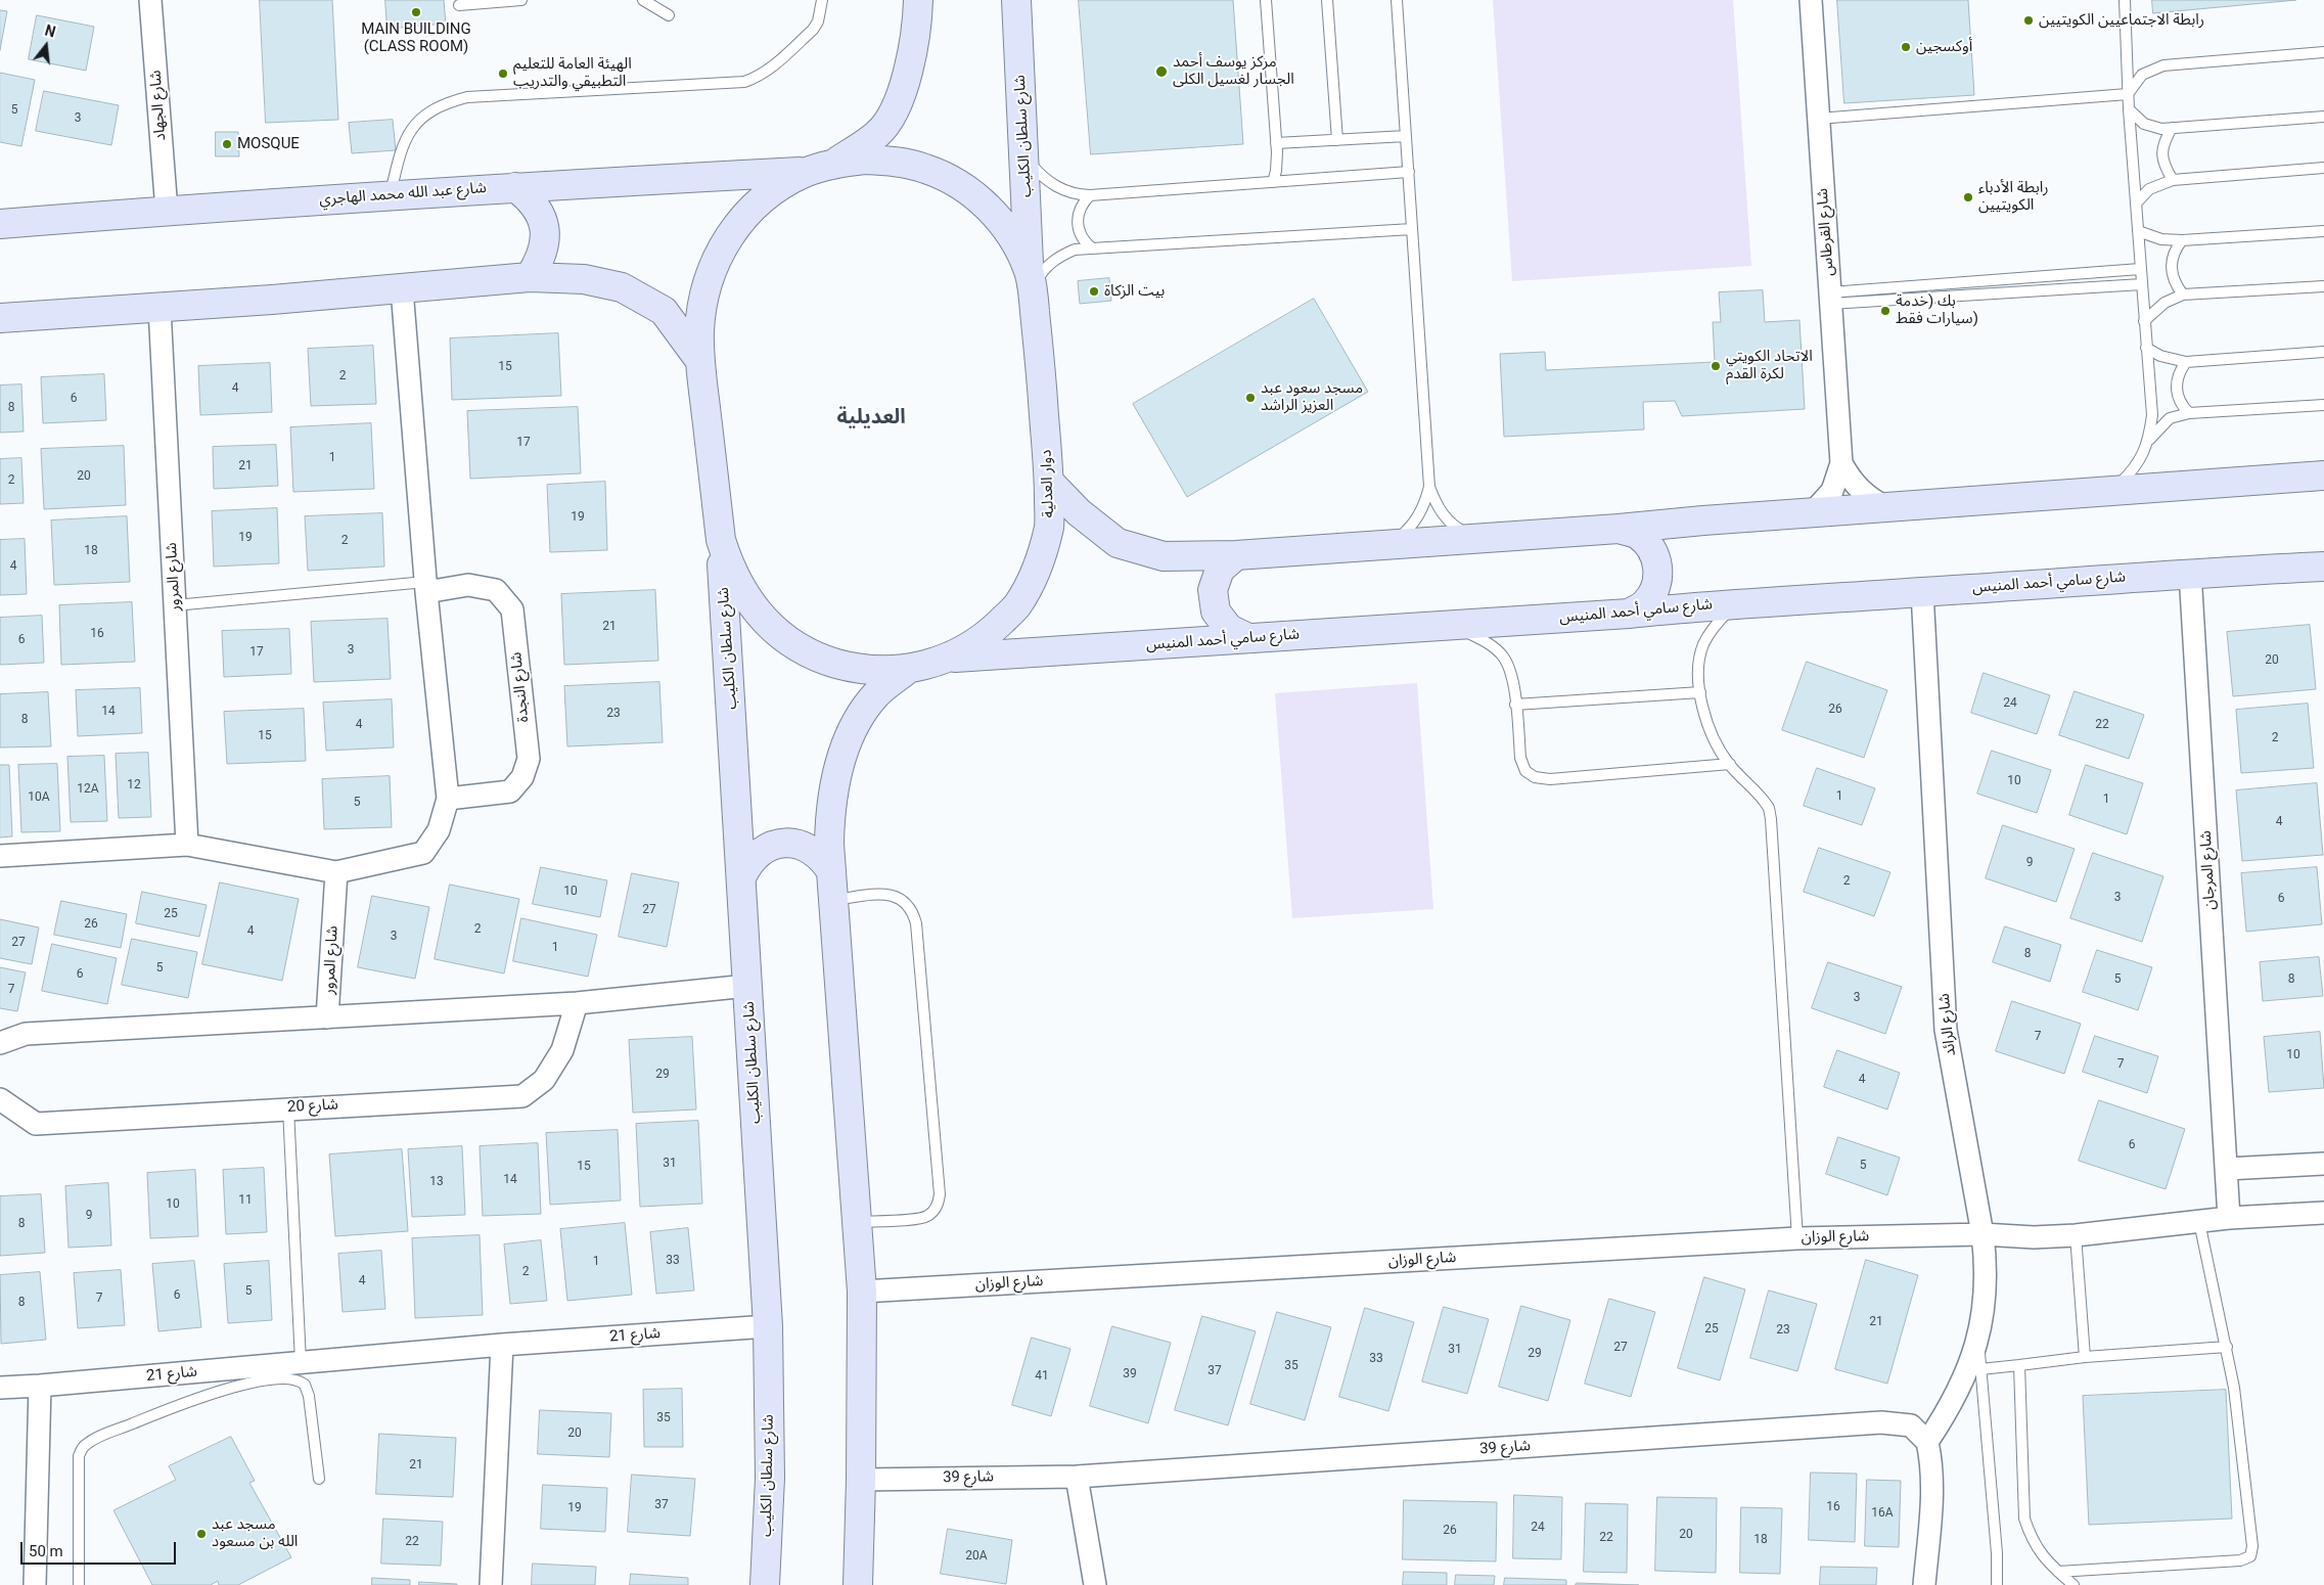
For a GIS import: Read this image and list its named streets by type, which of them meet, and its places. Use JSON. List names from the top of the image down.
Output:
{
  "streets": {
    "main road": [
      "شارع سلطان الكليب",
      "شارع عبد الله محمد الهاجري",
      "دوار العدلية",
      "شارع سامي أحمد المنيس"
    ],
    "street": [
      "شارع الجهاد",
      "شارع القرطاس",
      "شارع المرور",
      "شارع النجدة",
      "شارع المرجان",
      "شارع الرائد",
      "شارع 20",
      "شارع الوزان",
      "شارع 21",
      "شارع 39"
    ]
  },
  "crossings": [
    ["شارع الجهاد", "شارع عبد الله محمد الهاجري"],
    ["شارع سلطان الكليب", "دوار العدلية"],
    ["شارع سلطان الكليب", "شارع 21"],
    ["شارع عبد الله محمد الهاجري", "دوار العدلية"],
    ["دوار العدلية", "شارع سامي أحمد المنيس"],
    ["شارع سامي أحمد المنيس", "شارع المرجان"],
    ["شارع سامي أحمد المنيس", "شارع الرائد"],
    ["شارع الرائد", "شارع الوزان"],
    ["شارع الرائد", "شارع 39"]
  ],
  "districts": ["العديلية"],
  "places": [
    "MAIN BUILDING (CLASS ROOM)",
    "رابطة الاجتماعيين الكويتيين",
    "أوكسجين",
    "مركز يوسف أحمد الجسار لغسيل الكلى",
    "الهيئة العامة للتعليم التطبيقي والتدريب",
    "MOSQUE",
    "رابطة الأدباء الكويتيين",
    "بيت الزكاة",
    "بك (خدمة سيارات فقط)",
    "الاتحاد الكويتي لكرة القدم",
    "مسجد سعود عبد العزيز الراشد",
    "مسجد عبد الله بن مسعود"
  ],
  "house_numbers": [
    "5",
    "3",
    "15",
    "2",
    "4",
    "6",
    "8",
    "17",
    "1",
    "21",
    "20",
    "2",
    "19",
    "19",
    "2",
    "18",
    "4",
    "21",
    "16",
    "6",
    "3",
    "17",
    "20",
    "24",
    "26",
    "14",
    "23",
    "8",
    "4",
    "22",
    "15",
    "2",
    "10",
    "12",
    "12A",
    "1",
    "10A",
    "1",
    "5",
    "4",
    "9",
    "2",
    "10",
    "3",
    "6",
    "27",
    "25",
    "26",
    "2",
    "4",
    "3",
    "27",
    "1",
    "8",
    "5",
    "6",
    "5",
    "8",
    "7",
    "3",
    "7",
    "10",
    "7",
    "29",
    "4",
    "6",
    "31",
    "5",
    "15",
    "14",
    "13",
    "11",
    "10",
    "9",
    "8",
    "33",
    "1",
    "2",
    "4",
    "5",
    "6",
    "7",
    "8",
    "21",
    "25",
    "23",
    "27",
    "31",
    "29",
    "33",
    "35",
    "37",
    "39",
    "41",
    "35",
    "20",
    "21",
    "37",
    "16",
    "19",
    "16A",
    "24",
    "26",
    "20",
    "22",
    "18",
    "22",
    "20A"
  ],
  "scale_bar": "50 m",
  "north": "top"
}
